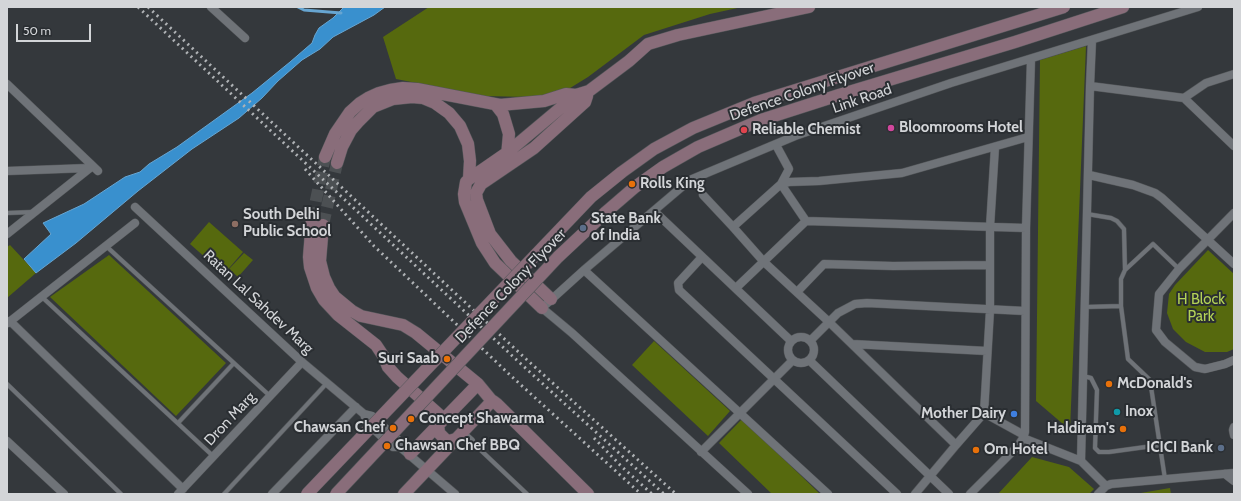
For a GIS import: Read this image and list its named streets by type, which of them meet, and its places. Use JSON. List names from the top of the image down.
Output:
{
  "streets": {
    "street": [
      "Defence Colony Flyover",
      "Link Road",
      "Ratan Lal Sahdev Marg",
      "Dron Marg"
    ]
  },
  "crossings": [
    ["Ratan Lal Sahdev Marg", "Dron Marg"]
  ],
  "parks": ["H Block Park"],
  "places": [
    "Bloomrooms Hotel",
    "Reliable Chemist",
    "Rolls King",
    "South Delhi Public School",
    "State Bank of India",
    "Suri Saab",
    "McDonald's",
    "Inox",
    "Mother Dairy",
    "Concept Shawarma",
    "Chawsan Chef",
    "Haldiram's",
    "Chawsan Chef BBQ",
    "ICICI Bank",
    "Om Hotel"
  ],
  "scale_bar": "50 m"
}
